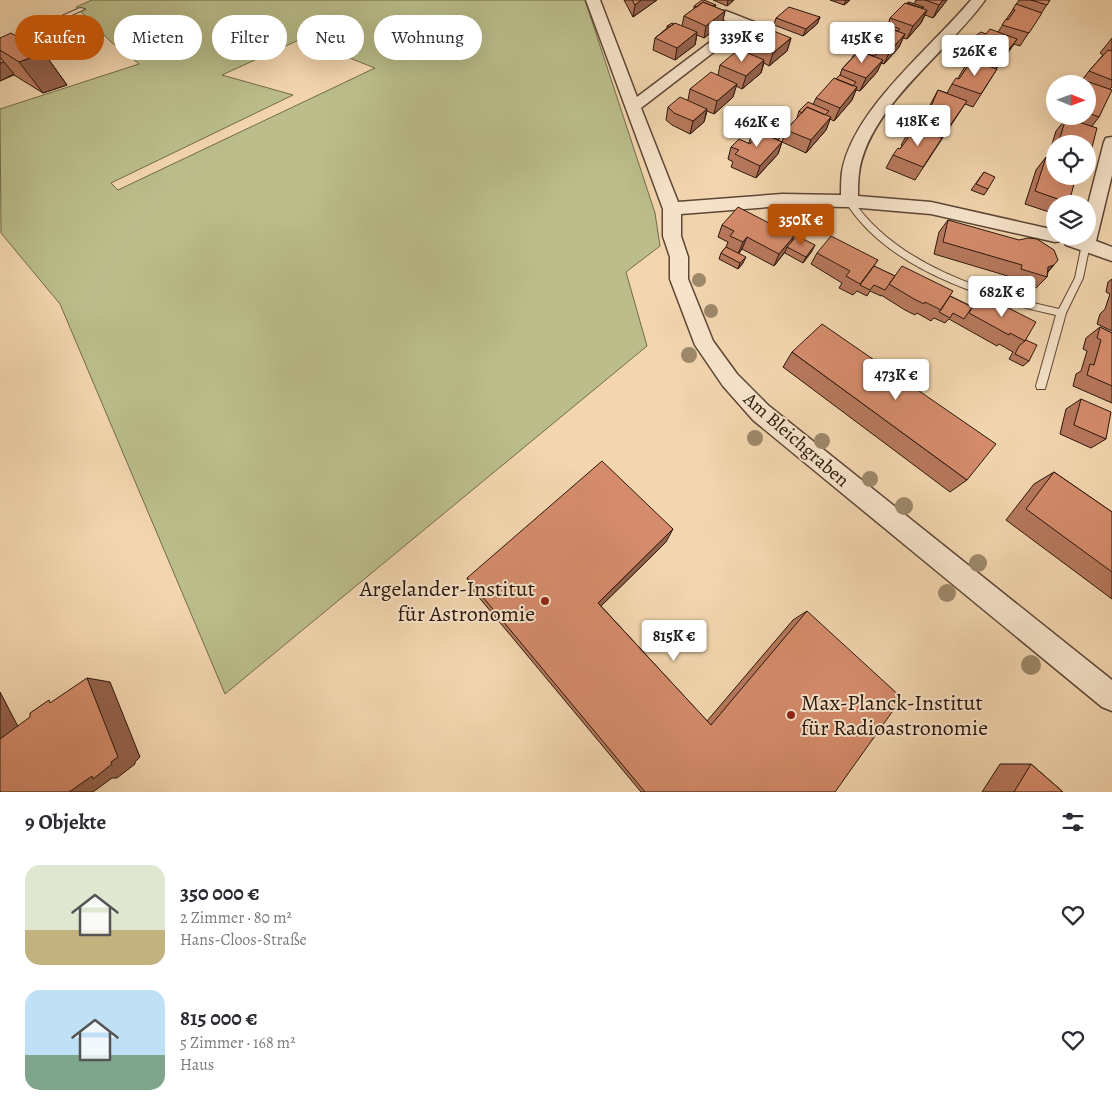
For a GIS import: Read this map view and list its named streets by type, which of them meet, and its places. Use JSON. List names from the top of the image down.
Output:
{
  "streets": {
    "street": ["Am Bleichgraben"]
  },
  "places": ["Argelander-Institut für Astronomie", "Max-Planck-Institut für Radioastronomie"],
  "north": "right",
  "page": {
    "chip": [
      "Kaufen",
      "Mieten",
      "Filter",
      "Neu",
      "Wohnung"
    ],
    "price": [
      "339K €",
      "415K €",
      "526K €",
      "418K €",
      "462K €",
      "350K €",
      "682K €",
      "473K €",
      "815K €"
    ],
    "heading": "9 Objekte",
    "list": [
      {
        "name": "350 000 €",
        "note": "2 Zimmer · 80 m² · Hans-Cloos-Straße"
      },
      {
        "name": "815 000 €",
        "note": "5 Zimmer · 168 m² · Haus"
      }
    ]
  }
}
